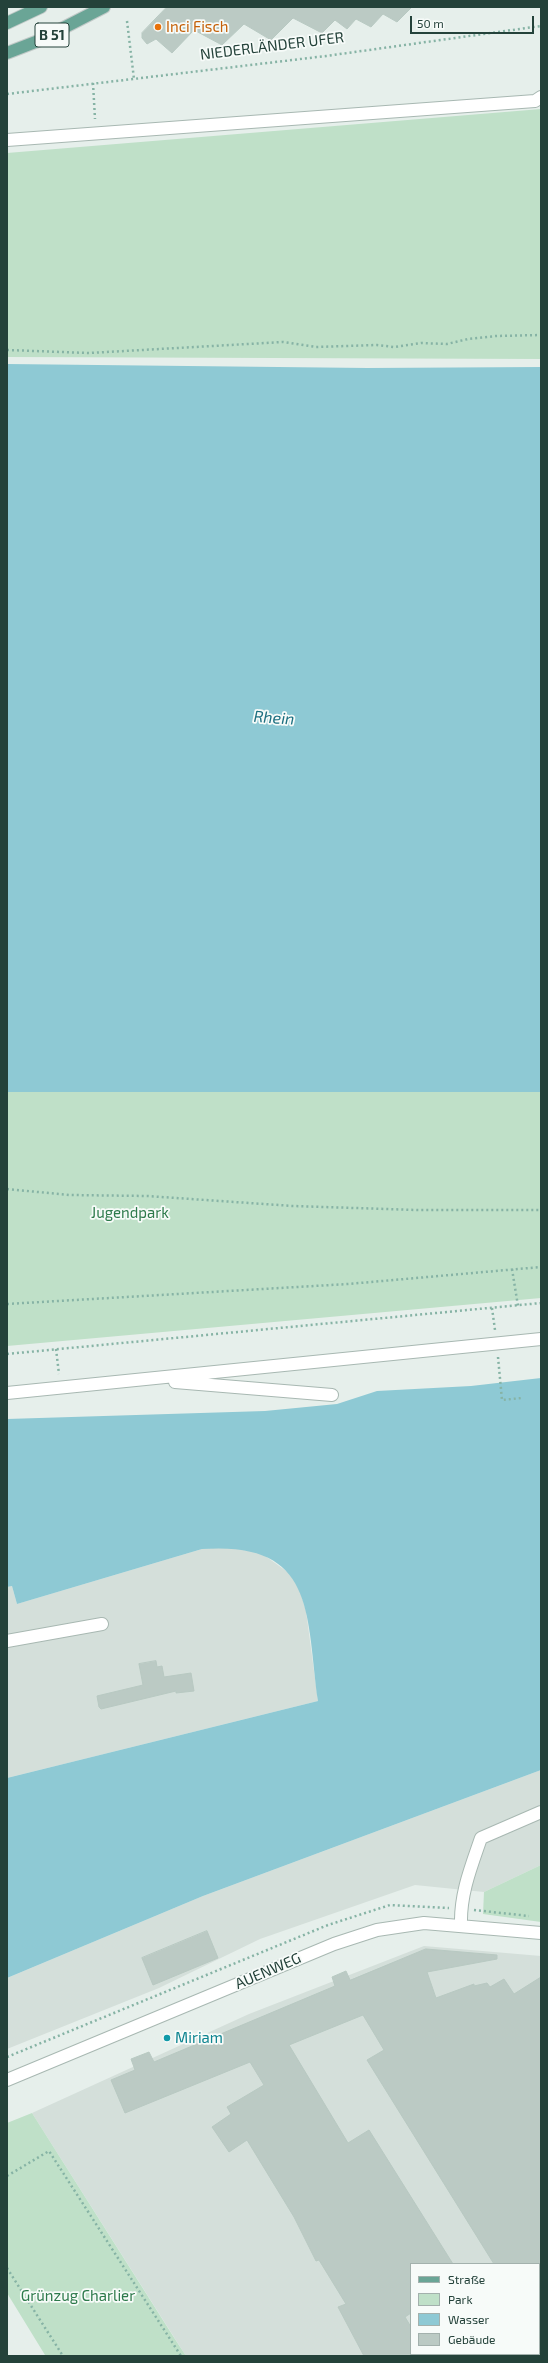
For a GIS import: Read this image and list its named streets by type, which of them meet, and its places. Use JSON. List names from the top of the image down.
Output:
{
  "streets": {
    "main road": ["B 51"],
    "street": ["AUENWEG"],
    "path": ["NIEDERLÄNDER UFER"]
  },
  "water": ["Rhein"],
  "parks": ["Jugendpark", "Grünzug Charlier"],
  "places": ["Inci Fisch", "Miriam"],
  "legend": [
    "Straße",
    "Park",
    "Wasser",
    "Gebäude"
  ],
  "scale_bar": "50 m"
}
